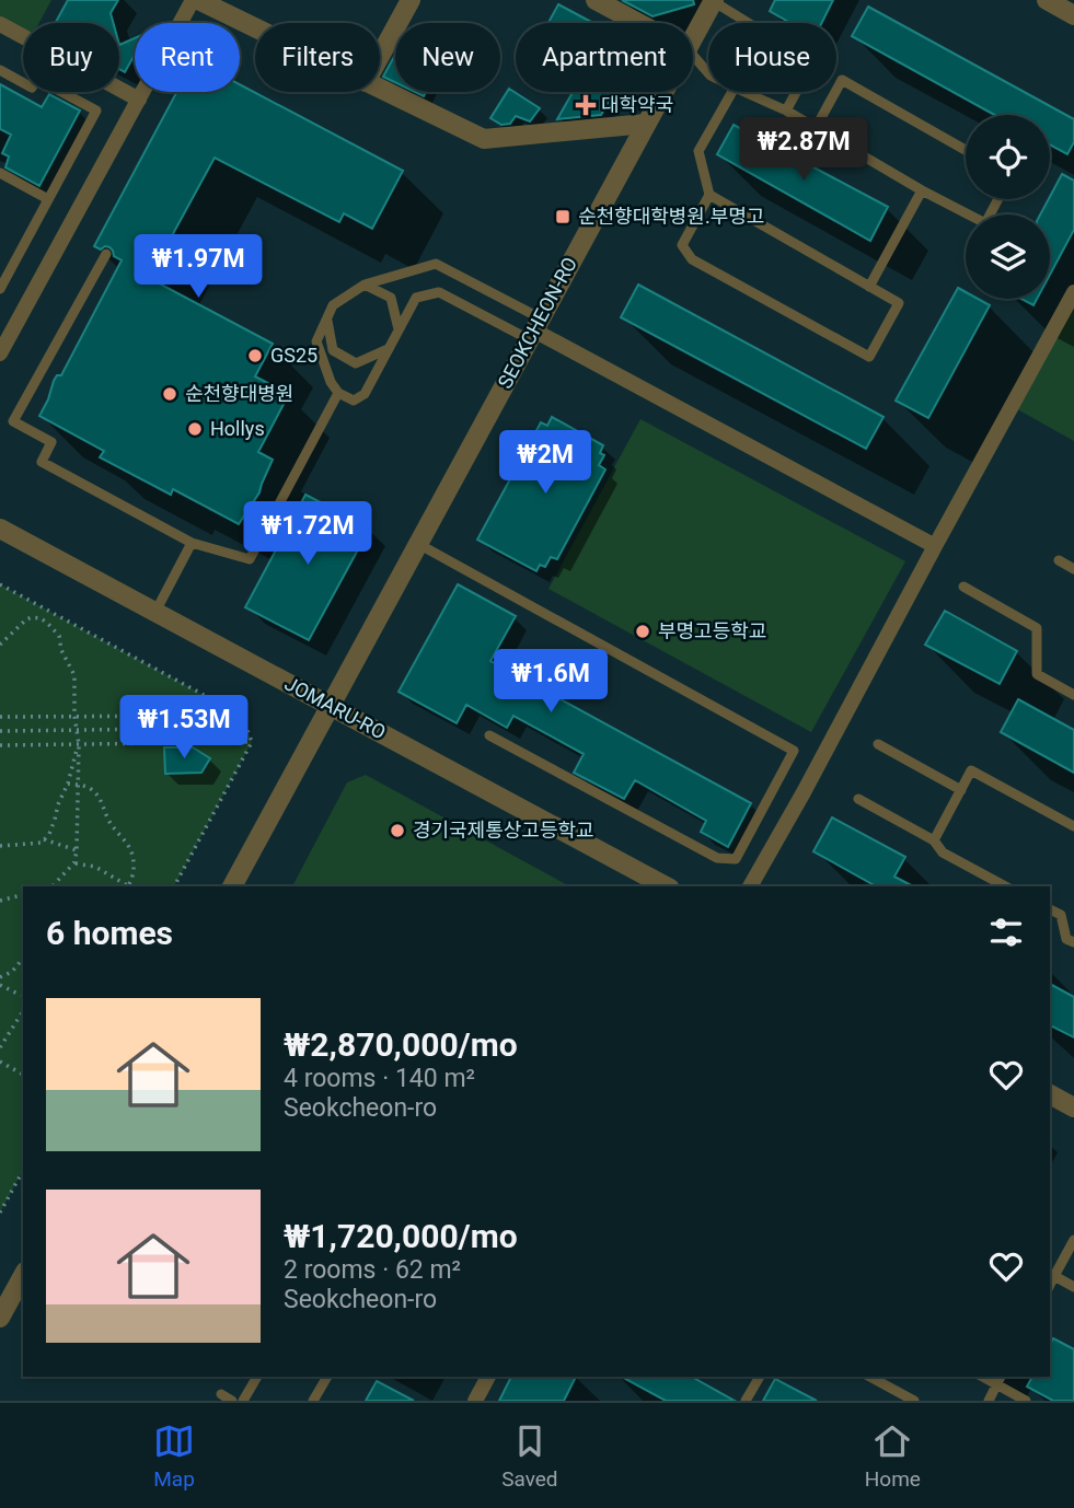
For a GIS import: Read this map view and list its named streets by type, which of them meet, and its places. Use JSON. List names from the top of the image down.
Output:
{
  "streets": {
    "street": ["SEOKCHEON-RO", "JOMARU-RO"]
  },
  "crossings": [
    ["SEOKCHEON-RO", "JOMARU-RO"]
  ],
  "places": {
    "health": ["대학약국"],
    "transit": ["순천향대학병원.부명고"],
    "other": [
      "GS25",
      "순천향대병원",
      "Hollys",
      "부명고등학교",
      "경기국제통상고등학교"
    ]
  },
  "page": {
    "chip": [
      "Buy",
      "Rent",
      "Filters",
      "New",
      "Apartment",
      "House"
    ],
    "price": [
      "₩2.87M",
      "₩1.97M",
      "₩2M",
      "₩1.72M",
      "₩1.6M",
      "₩1.53M"
    ],
    "heading": "6 homes",
    "list": [
      {
        "name": "₩2,870,000/mo",
        "note": "4 rooms · 140 m² · Seokcheon-ro"
      },
      {
        "name": "₩1,720,000/mo",
        "note": "2 rooms · 62 m² · Seokcheon-ro"
      }
    ],
    "tabs": ["Map", "Saved", "Home"]
  }
}
